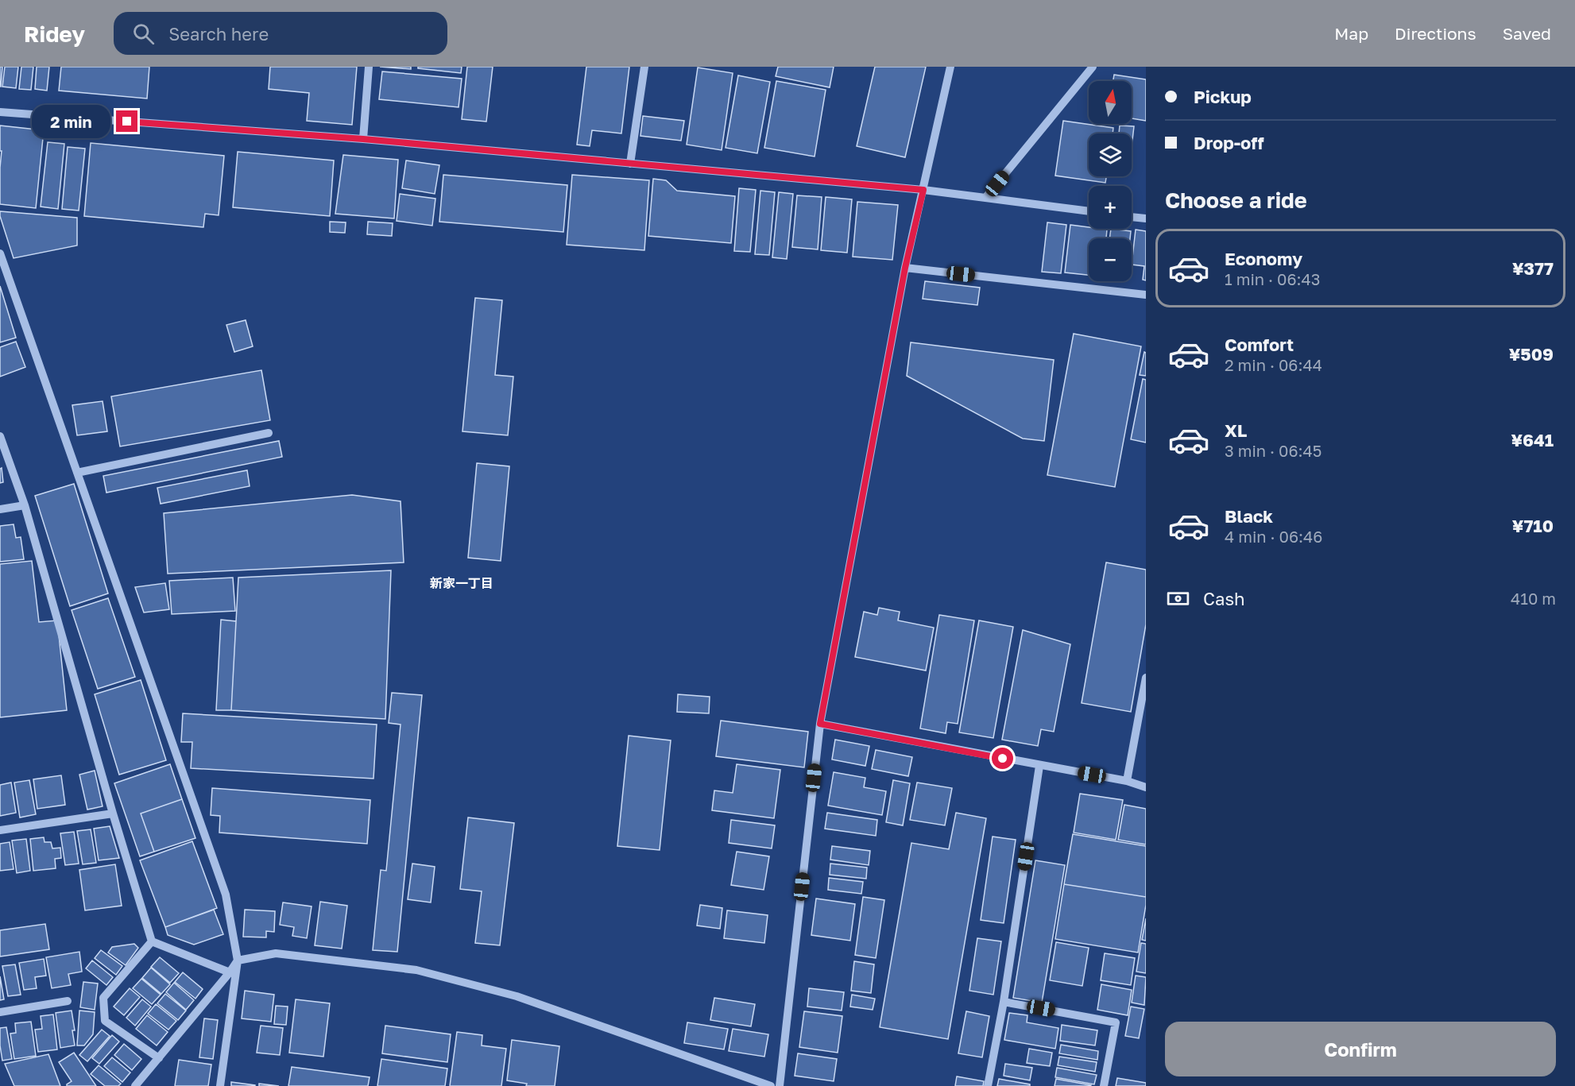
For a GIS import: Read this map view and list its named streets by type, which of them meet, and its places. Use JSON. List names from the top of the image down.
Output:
{
  "districts": ["新家一丁目"],
  "north": "top",
  "page": {
    "header": "Ridey",
    "search": "Search here",
    "nav": ["Map", "Directions", "Saved"],
    "banner": ["Pickup", "Drop-off"],
    "map_buttons": ["+", "−"],
    "bubble": "2 min",
    "heading": "Choose a ride",
    "list": [
      {
        "name": "Economy",
        "note": "1 min · 06:43",
        "value": "¥377"
      },
      {
        "name": "Comfort",
        "note": "2 min · 06:44",
        "value": "¥509"
      },
      {
        "name": "XL",
        "note": "3 min · 06:45",
        "value": "¥641"
      },
      {
        "name": "Black",
        "note": "4 min · 06:46",
        "value": "¥710"
      }
    ],
    "pay": ["Cash", "410 m"],
    "buttons": "Confirm"
  }
}
